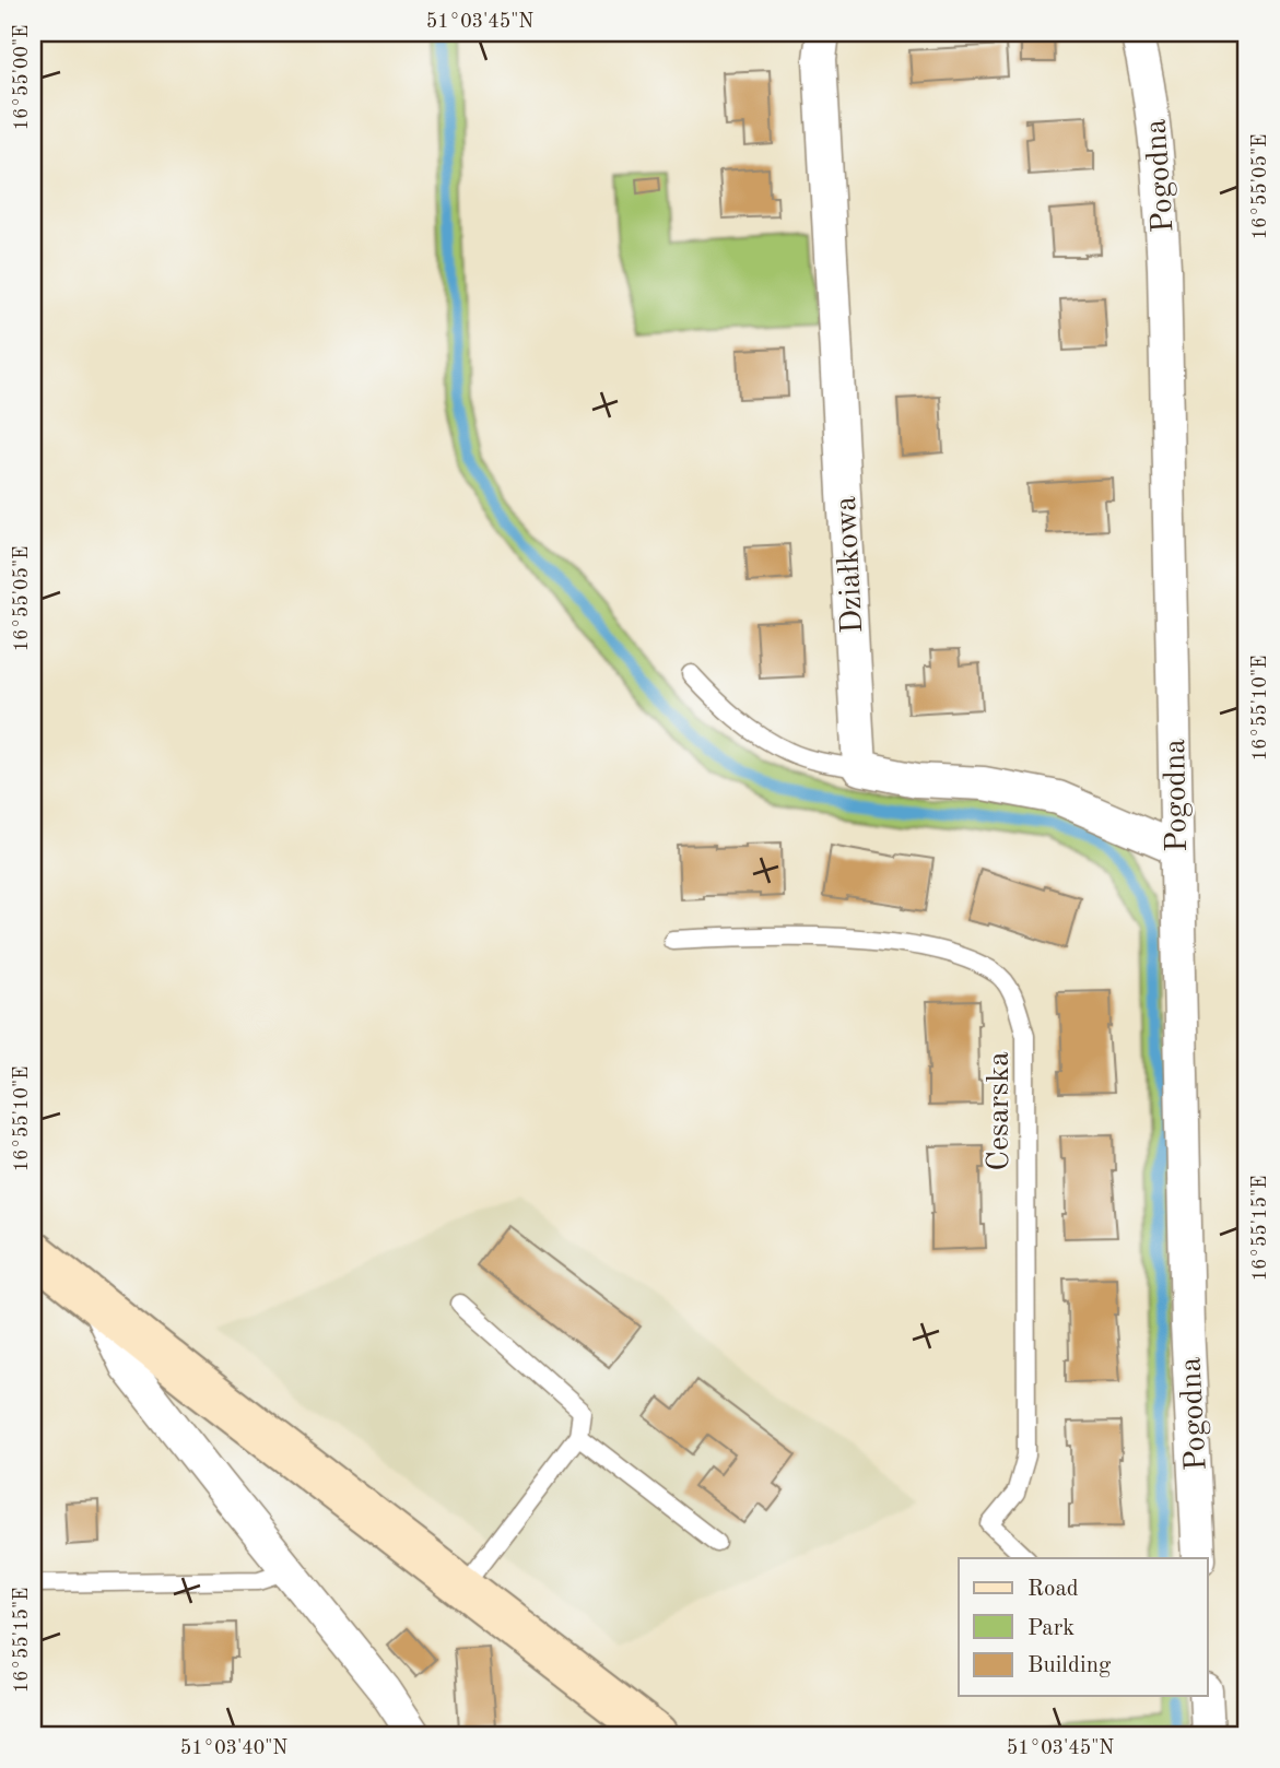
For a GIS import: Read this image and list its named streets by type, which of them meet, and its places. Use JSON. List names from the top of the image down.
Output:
{
  "streets": {
    "street": ["Pogodna", "Działkowa"],
    "lane": ["Cesarska"]
  },
  "legend": ["Road", "Park", "Building"],
  "coordinates": [
    "51°03'45\"N",
    "16°55'00\"E",
    "16°55'05\"E",
    "16°55'10\"E",
    "16°55'15\"E",
    "51°03'40\"N"
  ]
}
